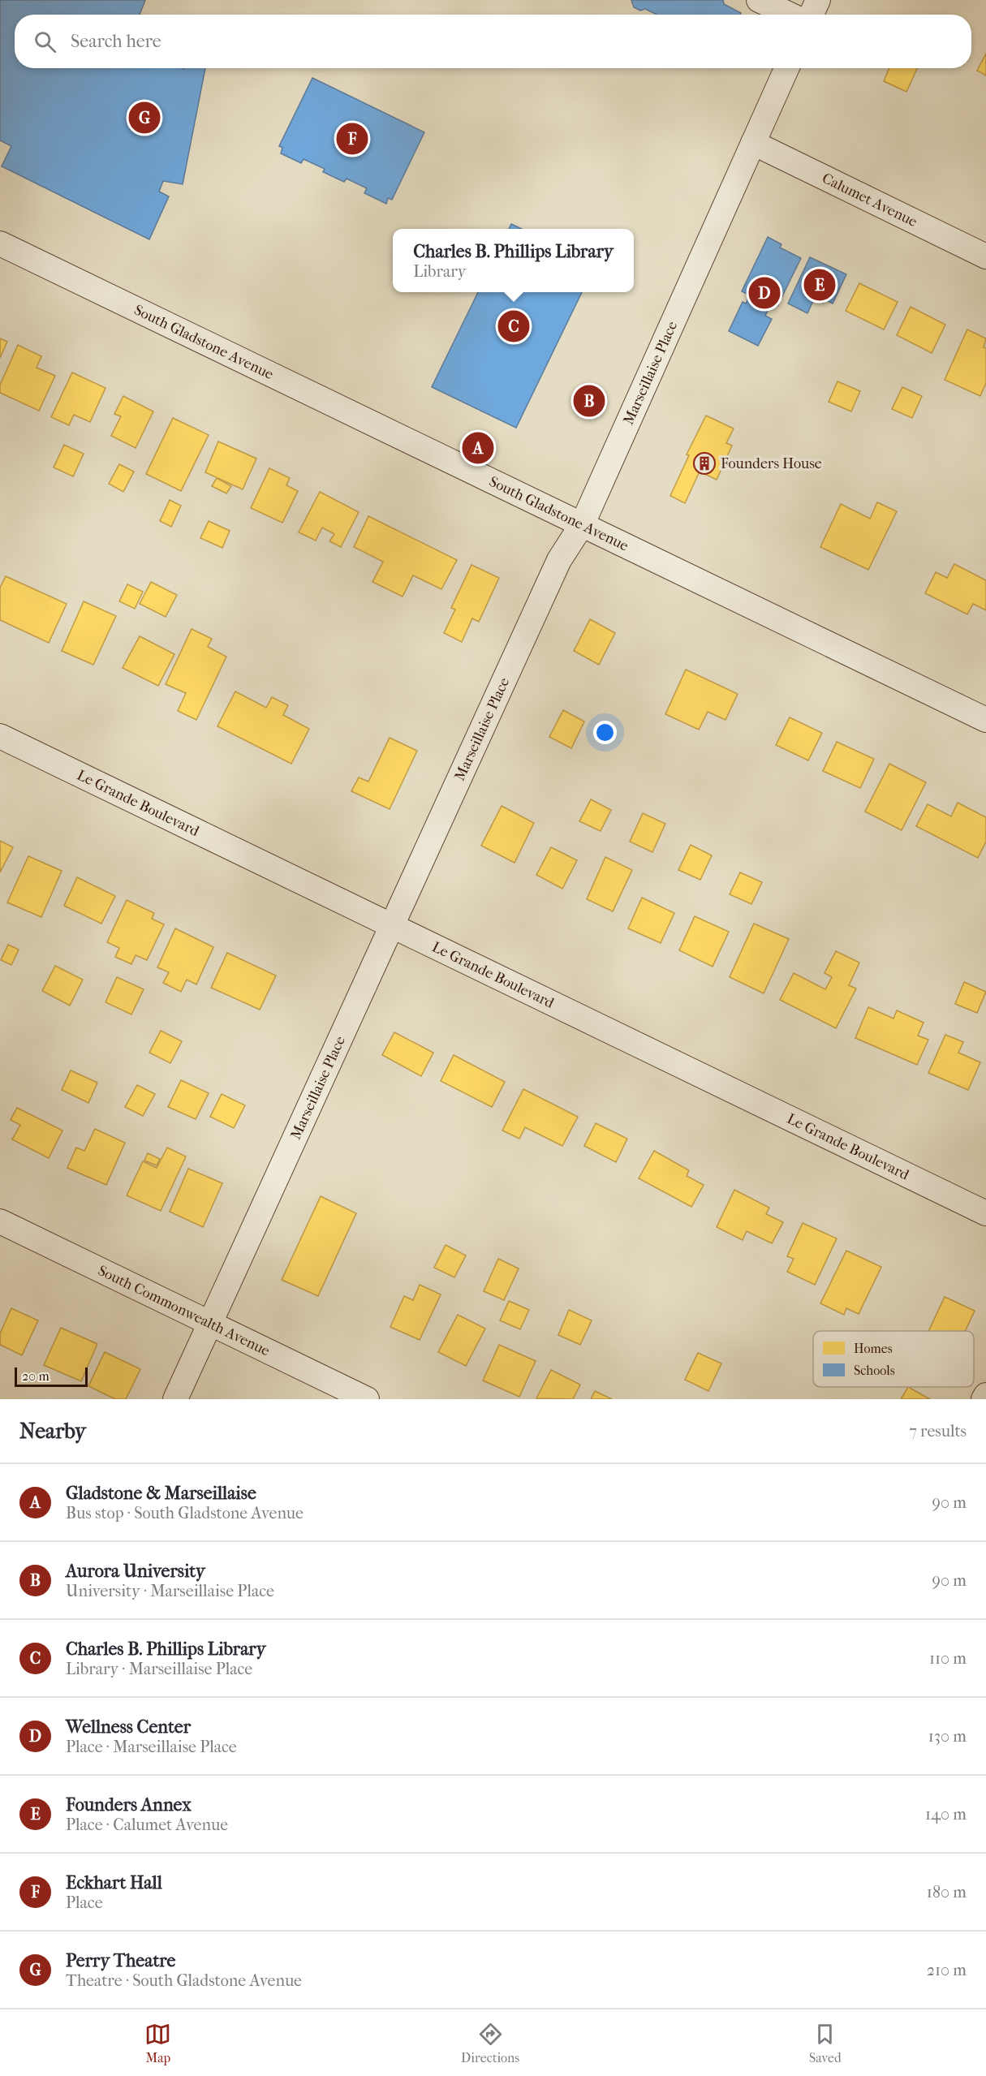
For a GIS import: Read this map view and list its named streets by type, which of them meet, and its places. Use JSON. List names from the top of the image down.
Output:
{
  "streets": {
    "street": [
      "Calumet Avenue",
      "South Gladstone Avenue",
      "Marseillaise Place",
      "Le Grande Boulevard",
      "South Commonwealth Avenue"
    ]
  },
  "crossings": [
    ["Calumet Avenue", "Marseillaise Place"],
    ["South Gladstone Avenue", "Marseillaise Place"],
    ["Marseillaise Place", "Le Grande Boulevard"],
    ["Marseillaise Place", "South Commonwealth Avenue"]
  ],
  "places": {
    "building": ["Founders House"]
  },
  "legend": ["Homes", "Schools"],
  "scale_bar": "20 m",
  "page": {
    "search": "Search here",
    "pins": [
      "G",
      "F",
      "E",
      "D",
      "C",
      "B",
      "A"
    ],
    "popup": ["Charles B. Phillips Library", "Library"],
    "scale": "20 m",
    "heading": ["Nearby", "7 results"],
    "list": [
      {
        "mark": "A",
        "name": "Gladstone & Marseillaise",
        "note": "Bus stop · South Gladstone Avenue",
        "value": "90 m"
      },
      {
        "mark": "B",
        "name": "Aurora University",
        "note": "University · Marseillaise Place",
        "value": "90 m"
      },
      {
        "mark": "C",
        "name": "Charles B. Phillips Library",
        "note": "Library · Marseillaise Place",
        "value": "110 m"
      },
      {
        "mark": "D",
        "name": "Wellness Center",
        "note": "Place · Marseillaise Place",
        "value": "130 m"
      },
      {
        "mark": "E",
        "name": "Founders Annex",
        "note": "Place · Calumet Avenue",
        "value": "140 m"
      },
      {
        "mark": "F",
        "name": "Eckhart Hall",
        "note": "Place",
        "value": "180 m"
      },
      {
        "mark": "G",
        "name": "Perry Theatre",
        "note": "Theatre · South Gladstone Avenue",
        "value": "210 m"
      }
    ],
    "nav": ["Map", "Directions", "Saved"]
  }
}
